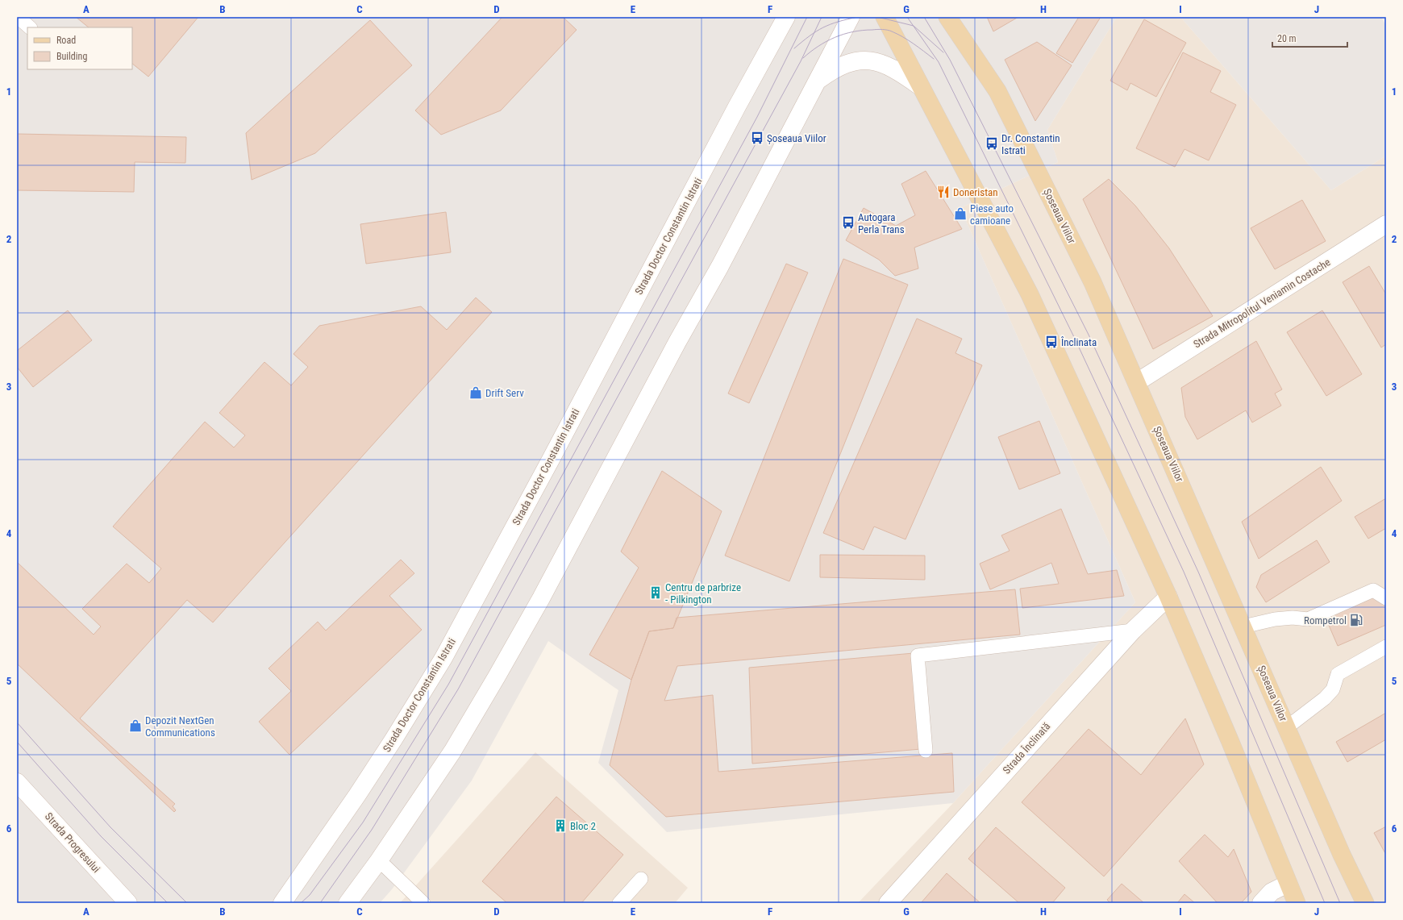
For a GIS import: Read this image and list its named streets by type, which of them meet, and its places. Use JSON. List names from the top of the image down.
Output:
{
  "streets": {
    "main road": [
      "Șoseaua Viilor",
      "Strada Doctor Constantin Istrati",
      "Strada Mitropolitul Veniamin Costache",
      "Strada Înclinată",
      "Strada Progresului"
    ]
  },
  "crossings": [
    ["Șoseaua Viilor", "Strada Mitropolitul Veniamin Costache"]
  ],
  "places": {
    "bus stop": [
      "Șoseaua Viilor",
      "Dr. Constantin Istrati",
      "Autogara Perla Trans",
      "Înclinata"
    ],
    "restaurant": ["Doneristan"],
    "shop": ["Piese auto camioane", "Drift Serv", "Depozit NextGen Communications"],
    "building": ["Centru de parbrize - Pilkington", "Bloc 2"],
    "fuel station": ["Rompetrol"]
  },
  "legend": ["Road", "Building"],
  "scale_bar": "20 m",
  "grid": {
    "columns": [
      "A",
      "B",
      "C",
      "D",
      "E",
      "F",
      "G",
      "H",
      "I",
      "J"
    ],
    "rows": [
      "1",
      "2",
      "3",
      "4",
      "5",
      "6"
    ]
  }
}
